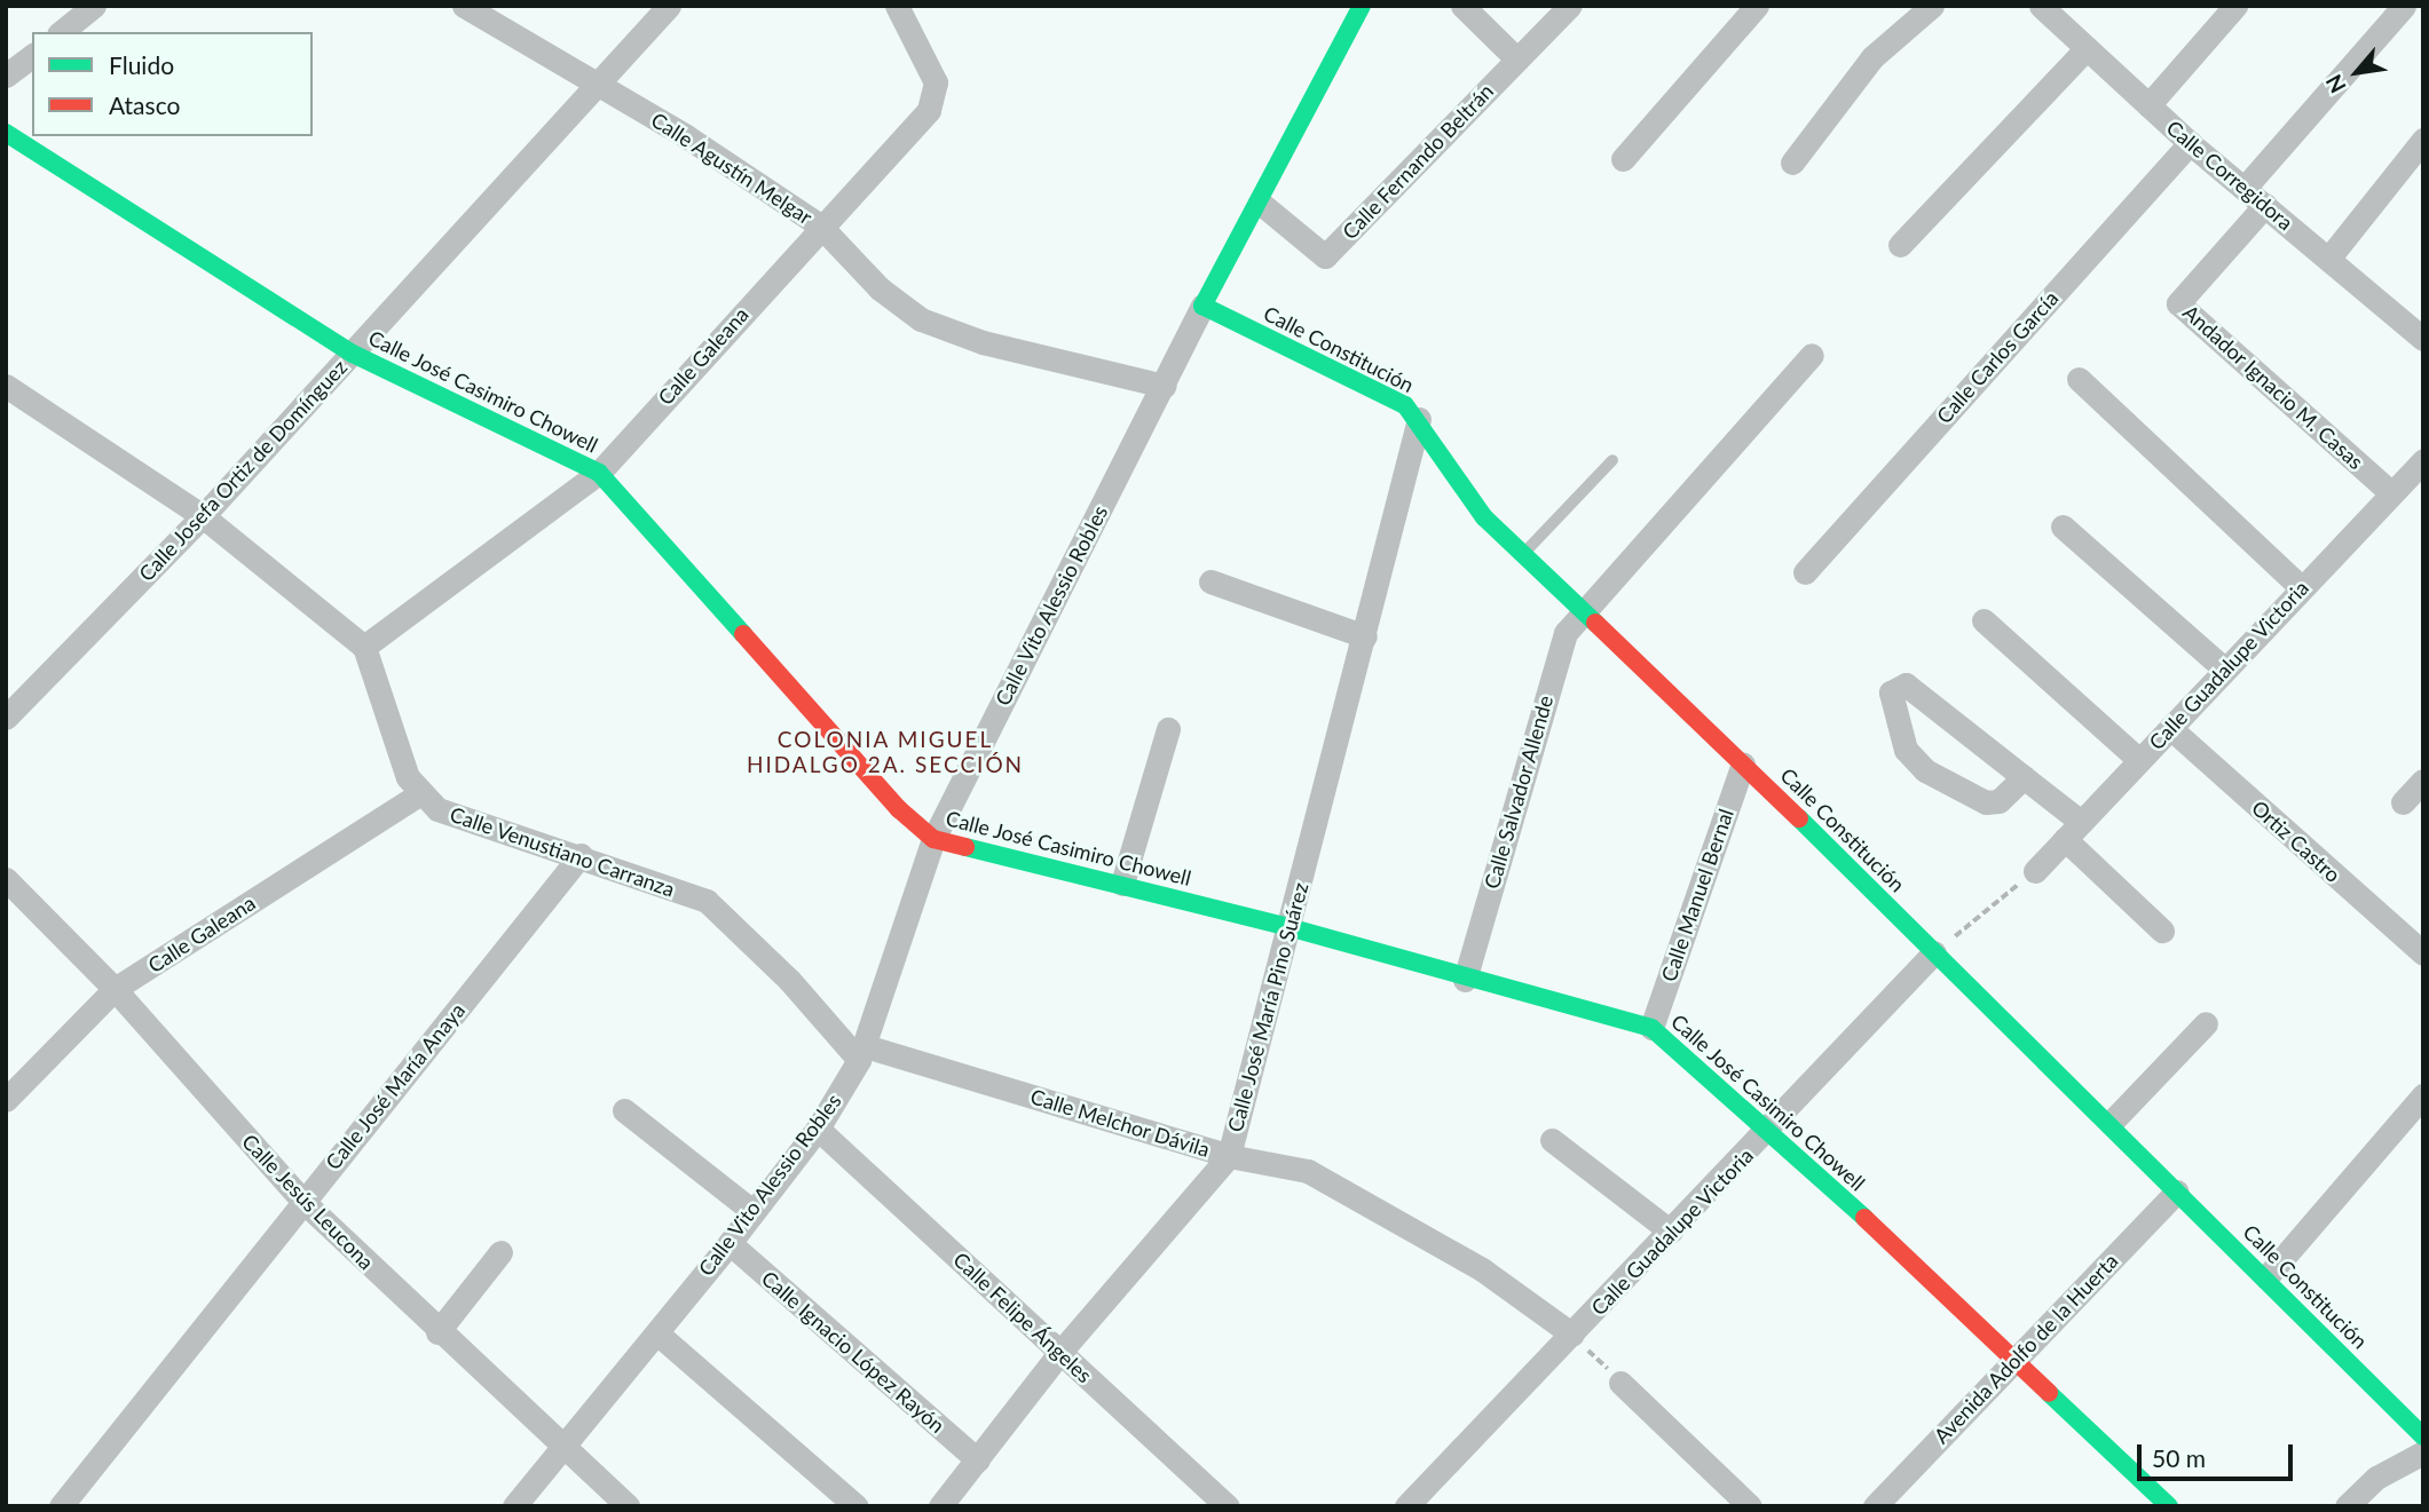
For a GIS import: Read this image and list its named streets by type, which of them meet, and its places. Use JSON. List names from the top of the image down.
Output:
{
  "streets": {
    "street": [
      "Calle Fernando Beltrán",
      "Calle Agustín Melgar",
      "Calle Corregidora",
      "Calle Constitución",
      "Calle Galeana",
      "Calle Carlos García",
      "Andador Ignacio M. Casas",
      "Calle José Casimiro Chowell",
      "Calle Josefa Ortiz de Domínguez",
      "Calle Vito Alessio Robles",
      "Calle Guadalupe Victoria",
      "Calle Salvador Allende",
      "Ortiz Castro",
      "Calle Venustiano Carranza",
      "Calle Manuel Bernal",
      "Calle José María Pino Suárez",
      "Calle José María Anaya",
      "Calle Melchor Dávila",
      "Calle Jesús Leucona",
      "Calle Felipe Ángeles",
      "Avenida Adolfo de la Huerta",
      "Calle Ignacio López Rayón"
    ]
  },
  "crossings": [
    ["Calle Fernando Beltrán", "Calle Vito Alessio Robles"],
    ["Calle Agustín Melgar", "Calle Galeana"],
    ["Calle Agustín Melgar", "Calle Josefa Ortiz de Domínguez"],
    ["Calle Agustín Melgar", "Calle Vito Alessio Robles"],
    ["Calle Corregidora", "Calle Carlos García"],
    ["Calle Corregidora", "Andador Ignacio M. Casas"],
    ["Calle Constitución", "Calle Vito Alessio Robles"],
    ["Calle Constitución", "Calle Guadalupe Victoria"],
    ["Calle Constitución", "Calle Salvador Allende"],
    ["Calle Constitución", "Calle Manuel Bernal"],
    ["Calle Constitución", "Calle José María Pino Suárez"],
    ["Calle Constitución", "Avenida Adolfo de la Huerta"],
    ["Calle Galeana", "Calle José Casimiro Chowell"],
    ["Calle Galeana", "Calle Venustiano Carranza"],
    ["Calle Galeana", "Calle Jesús Leucona"],
    ["Andador Ignacio M. Casas", "Calle Guadalupe Victoria"],
    ["Calle José Casimiro Chowell", "Calle Josefa Ortiz de Domínguez"],
    ["Calle José Casimiro Chowell", "Calle Vito Alessio Robles"],
    ["Calle José Casimiro Chowell", "Calle Guadalupe Victoria"],
    ["Calle José Casimiro Chowell", "Calle Salvador Allende"],
    ["Calle José Casimiro Chowell", "Calle Manuel Bernal"],
    ["Calle José Casimiro Chowell", "Calle José María Pino Suárez"],
    ["Calle José Casimiro Chowell", "Avenida Adolfo de la Huerta"],
    ["Calle Vito Alessio Robles", "Calle Venustiano Carranza"],
    ["Calle Vito Alessio Robles", "Calle Melchor Dávila"],
    ["Calle Vito Alessio Robles", "Calle Jesús Leucona"],
    ["Calle Vito Alessio Robles", "Calle Felipe Ángeles"],
    ["Calle Vito Alessio Robles", "Calle Ignacio López Rayón"],
    ["Calle Guadalupe Victoria", "Ortiz Castro"],
    ["Calle Guadalupe Victoria", "Calle Melchor Dávila"],
    ["Calle Venustiano Carranza", "Calle José María Anaya"],
    ["Calle Venustiano Carranza", "Calle Melchor Dávila"],
    ["Calle José María Pino Suárez", "Calle Melchor Dávila"],
    ["Calle José María Pino Suárez", "Calle Felipe Ángeles"],
    ["Calle José María Pino Suárez", "Calle Ignacio López Rayón"],
    ["Calle José María Anaya", "Calle Jesús Leucona"]
  ],
  "districts": ["COLONIA MIGUEL HIDALGO 2A. SECCIÓN"],
  "legend": ["Fluido", "Atasco"],
  "scale_bar": "50 m",
  "north": "bottom left"
}
